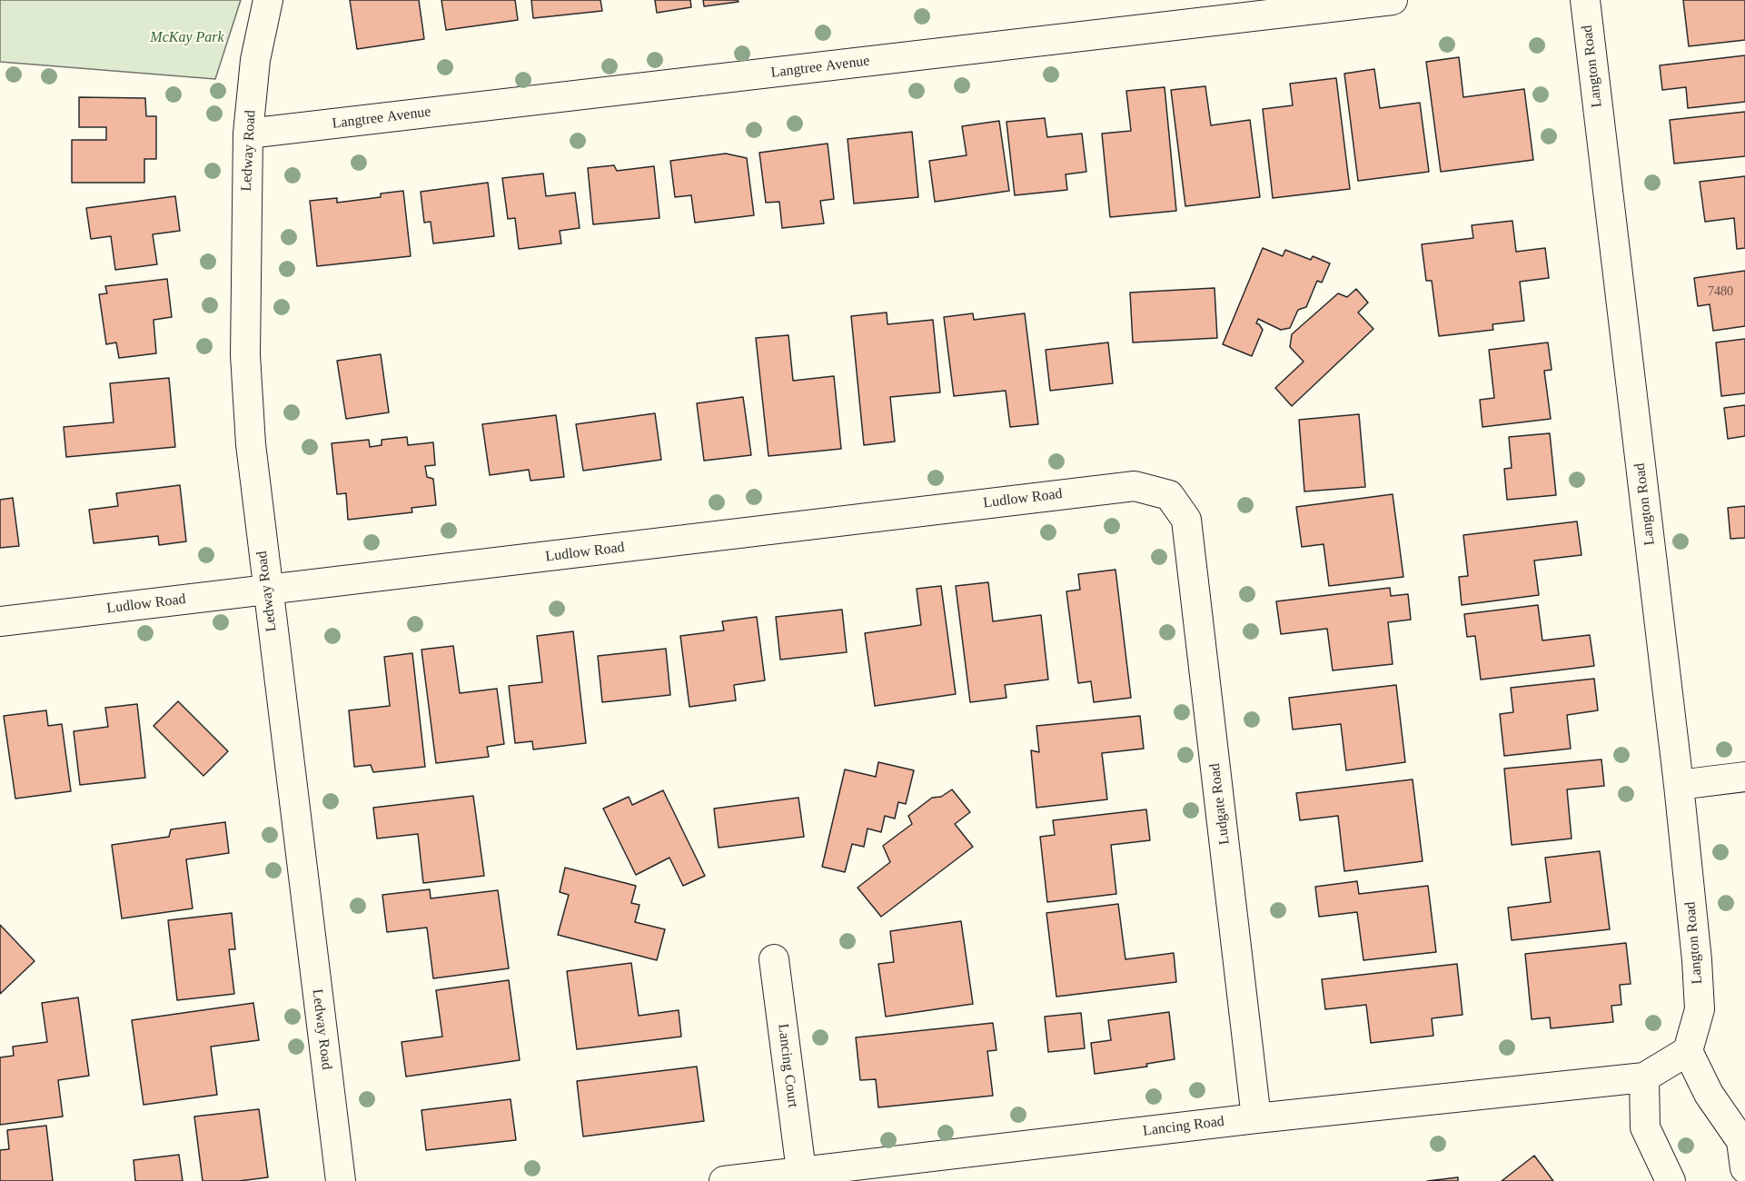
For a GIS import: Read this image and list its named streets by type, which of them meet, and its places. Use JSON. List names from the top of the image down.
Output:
{
  "streets": {
    "street": [
      "Langton Road",
      "Langtree Avenue",
      "Ledway Road",
      "Ludlow Road",
      "Ludgate Road",
      "Lancing Court",
      "Lancing Road"
    ]
  },
  "crossings": [
    ["Langton Road", "Lancing Road"],
    ["Langtree Avenue", "Ledway Road"],
    ["Ledway Road", "Ludlow Road"],
    ["Ludlow Road", "Ludgate Road"],
    ["Ludgate Road", "Lancing Road"],
    ["Lancing Court", "Lancing Road"]
  ],
  "parks": ["McKay Park"],
  "house_numbers": ["7480"]
}
